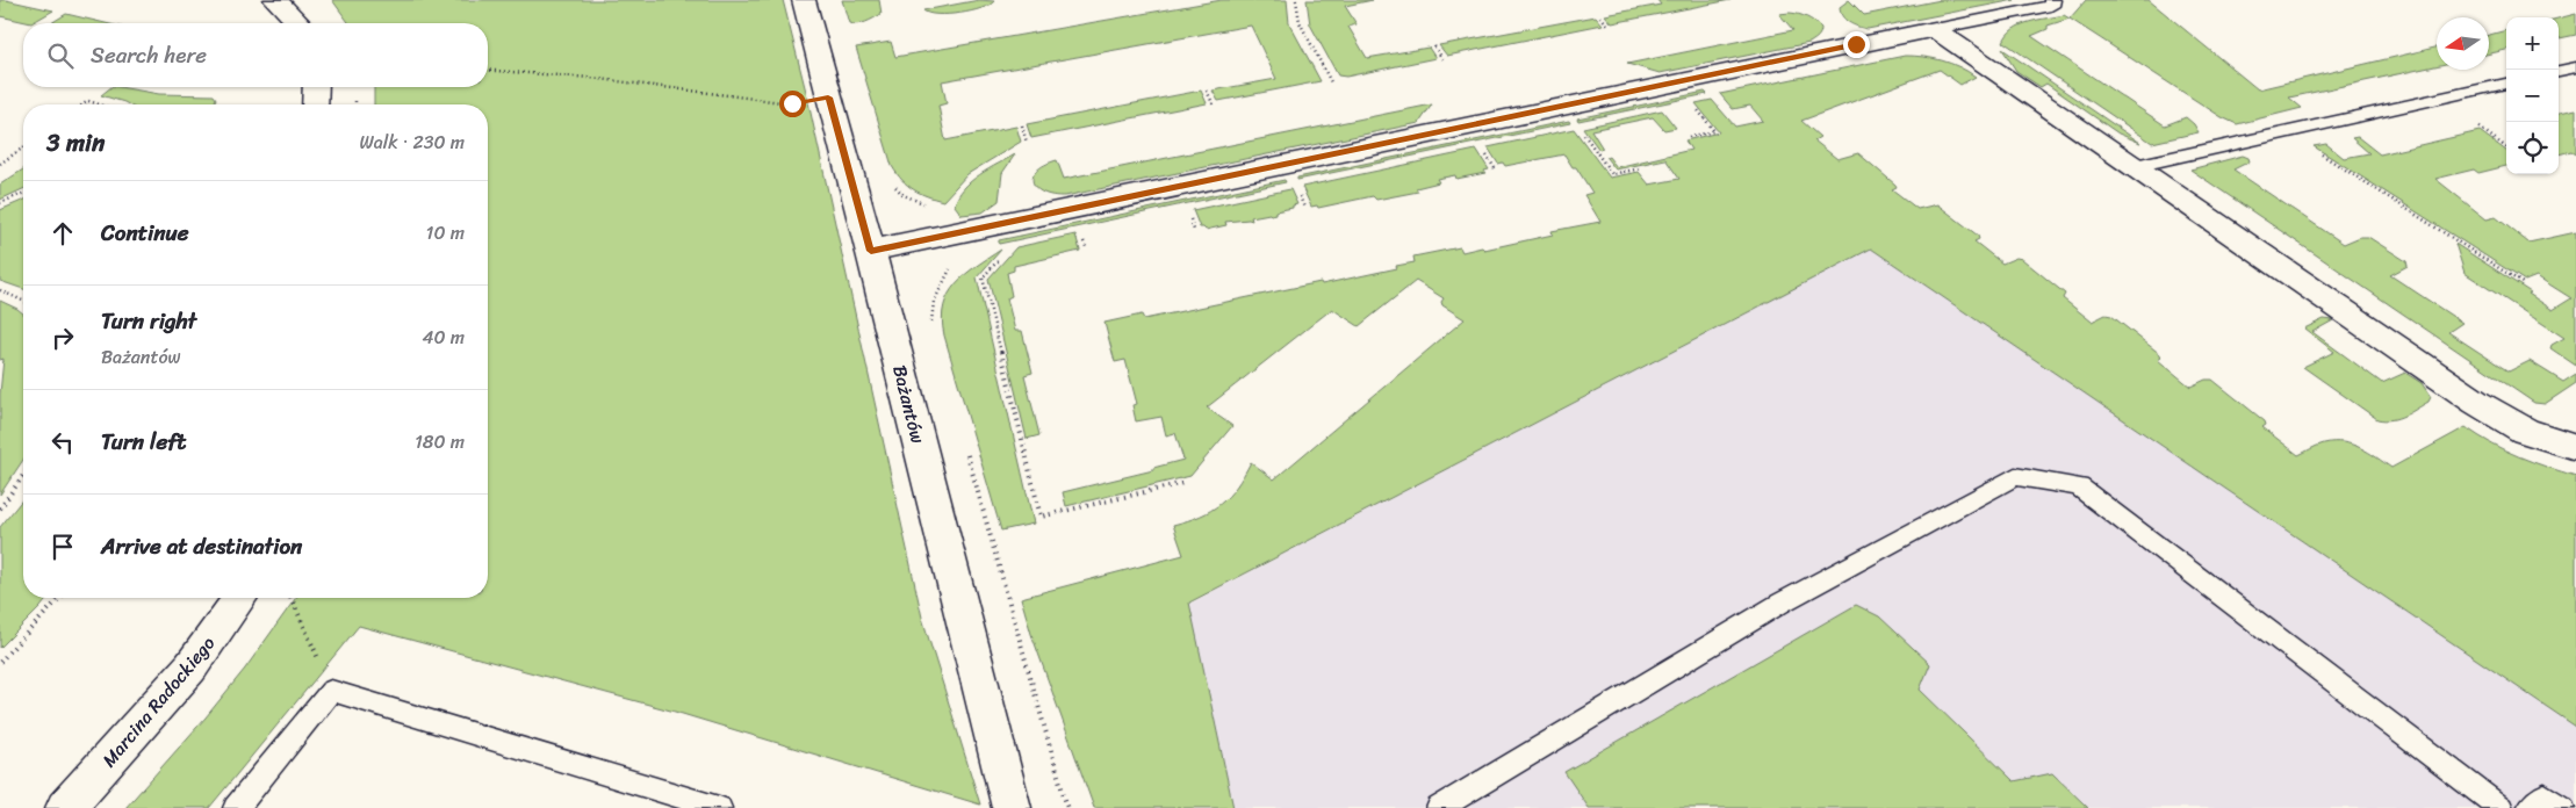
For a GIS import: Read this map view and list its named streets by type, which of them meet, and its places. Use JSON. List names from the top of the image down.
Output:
{
  "streets": {
    "street": ["Bażantów", "Marcina Radockiego"]
  },
  "north": "left",
  "page": {
    "map_buttons": ["+", "−"],
    "search": "Search here",
    "heading": ["3 min", "Walk · 230 m"],
    "list": [
      ["Continue", "10 m"],
      ["Turn right", "Bażantów", "40 m"],
      ["Turn left", "180 m"],
      "Arrive at destination"
    ]
  }
}
